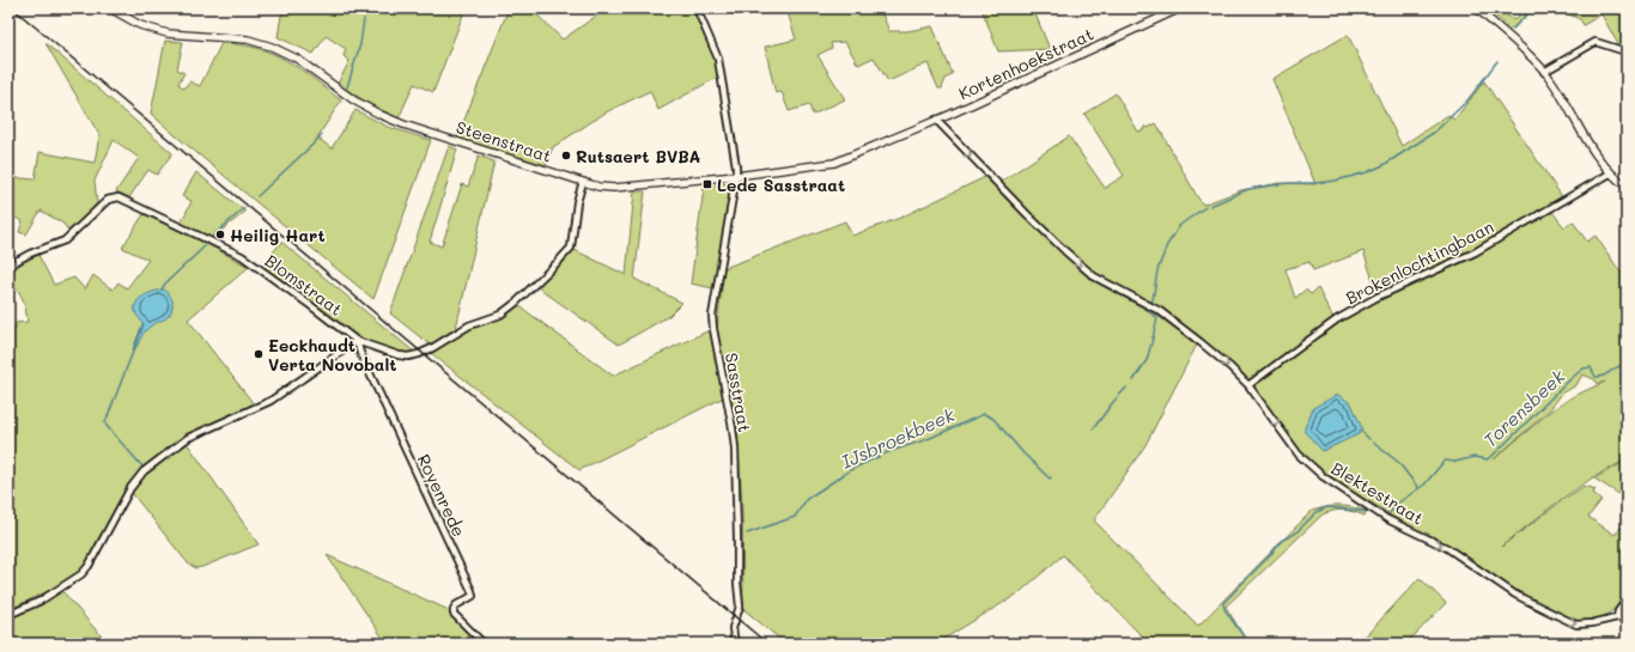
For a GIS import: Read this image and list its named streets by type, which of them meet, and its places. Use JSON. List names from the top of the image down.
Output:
{
  "streets": {
    "street": [
      "Kortenhoekstraat",
      "Steenstraat",
      "Brokenlochtingbaan",
      "Blomstraat",
      "Sasstraat",
      "Blektestraat",
      "Royenrede"
    ]
  },
  "crossings": [
    ["Kortenhoekstraat", "Steenstraat"],
    ["Kortenhoekstraat", "Blektestraat"],
    ["Steenstraat", "Blomstraat"],
    ["Steenstraat", "Sasstraat"],
    ["Steenstraat", "Blektestraat"],
    ["Brokenlochtingbaan", "Blektestraat"],
    ["Blomstraat", "Royenrede"]
  ],
  "one_way": ["Blektestraat"],
  "water": ["Torensbeek", "IJsbroekbeek"],
  "places": {
    "other": ["Rutsaert BVBA", "Heilig Hart", "Eeckhaudt Verta Novobalt"],
    "transit": ["Lede Sasstraat"]
  }
}
